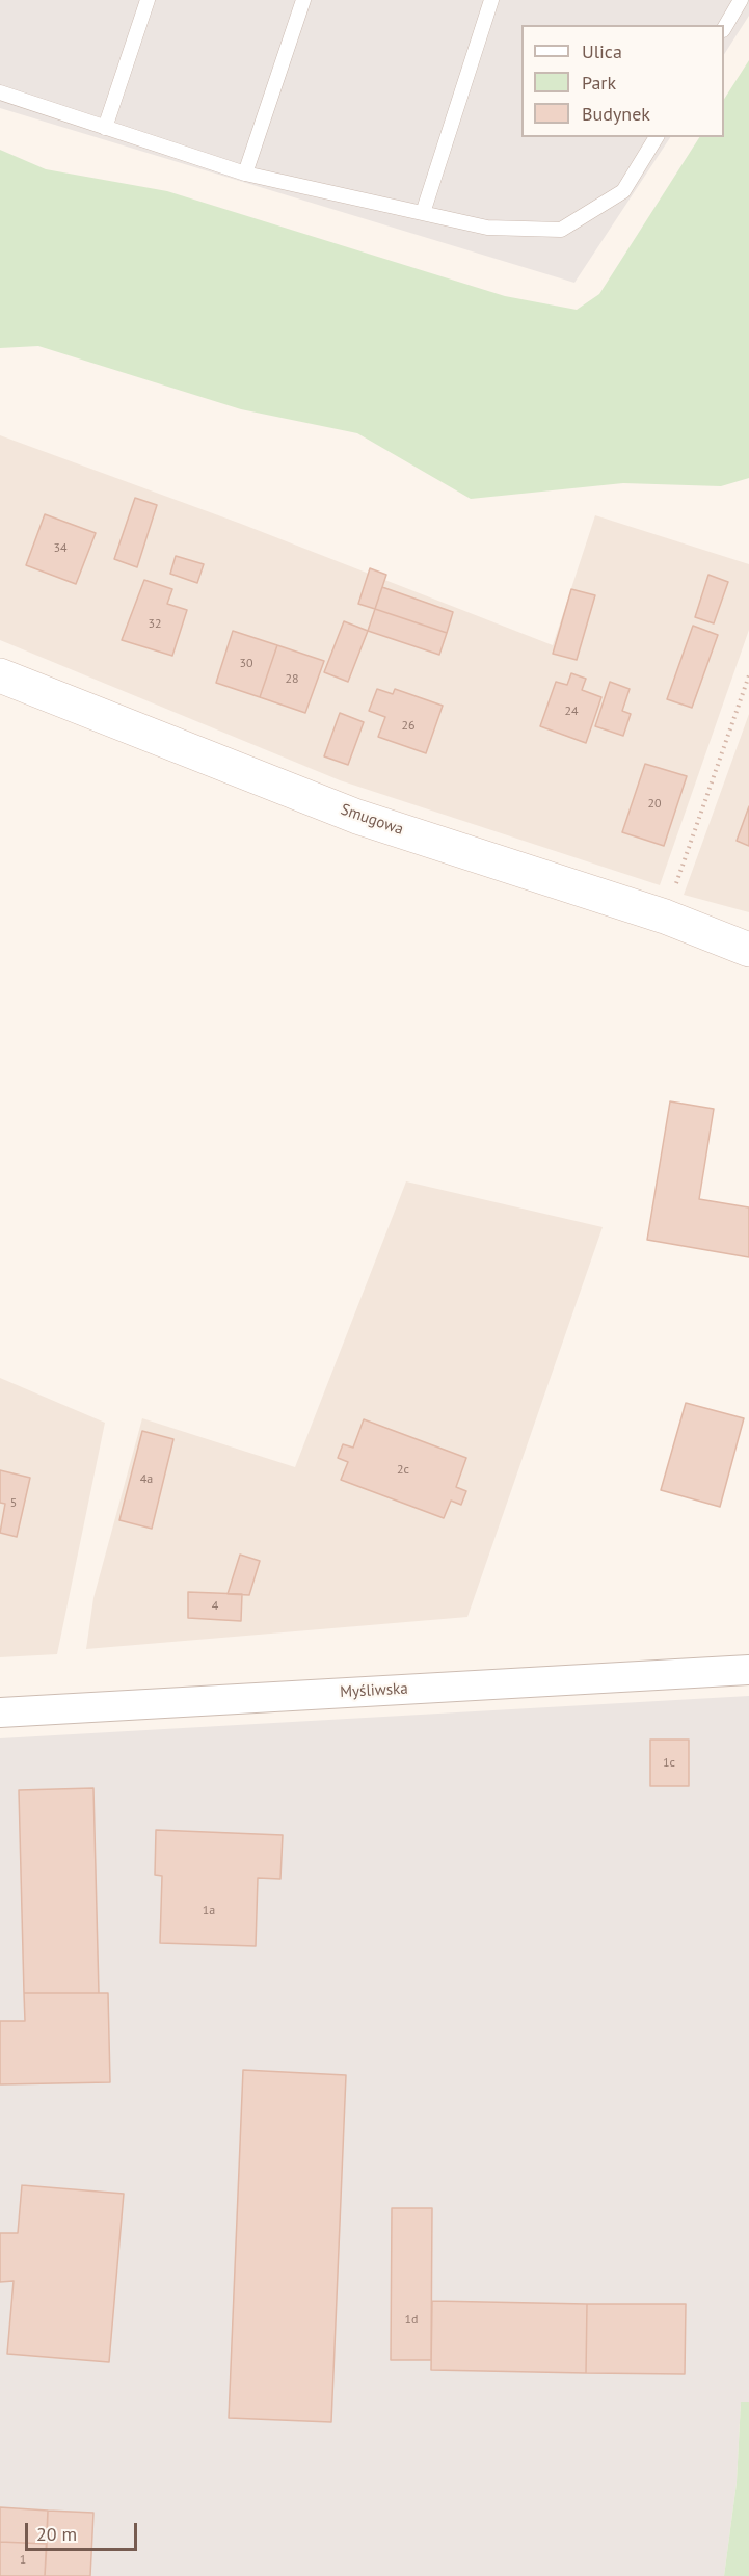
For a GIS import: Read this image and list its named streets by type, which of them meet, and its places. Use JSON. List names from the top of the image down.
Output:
{
  "streets": {
    "street": ["Smugowa", "Myśliwska"]
  },
  "house_numbers": [
    "34",
    "32",
    "30",
    "28",
    "24",
    "26",
    "20",
    "2c",
    "4a",
    "5",
    "4",
    "1c",
    "1a",
    "1d",
    "1"
  ],
  "legend": ["Ulica", "Park", "Budynek"],
  "scale_bar": "20 m"
}
